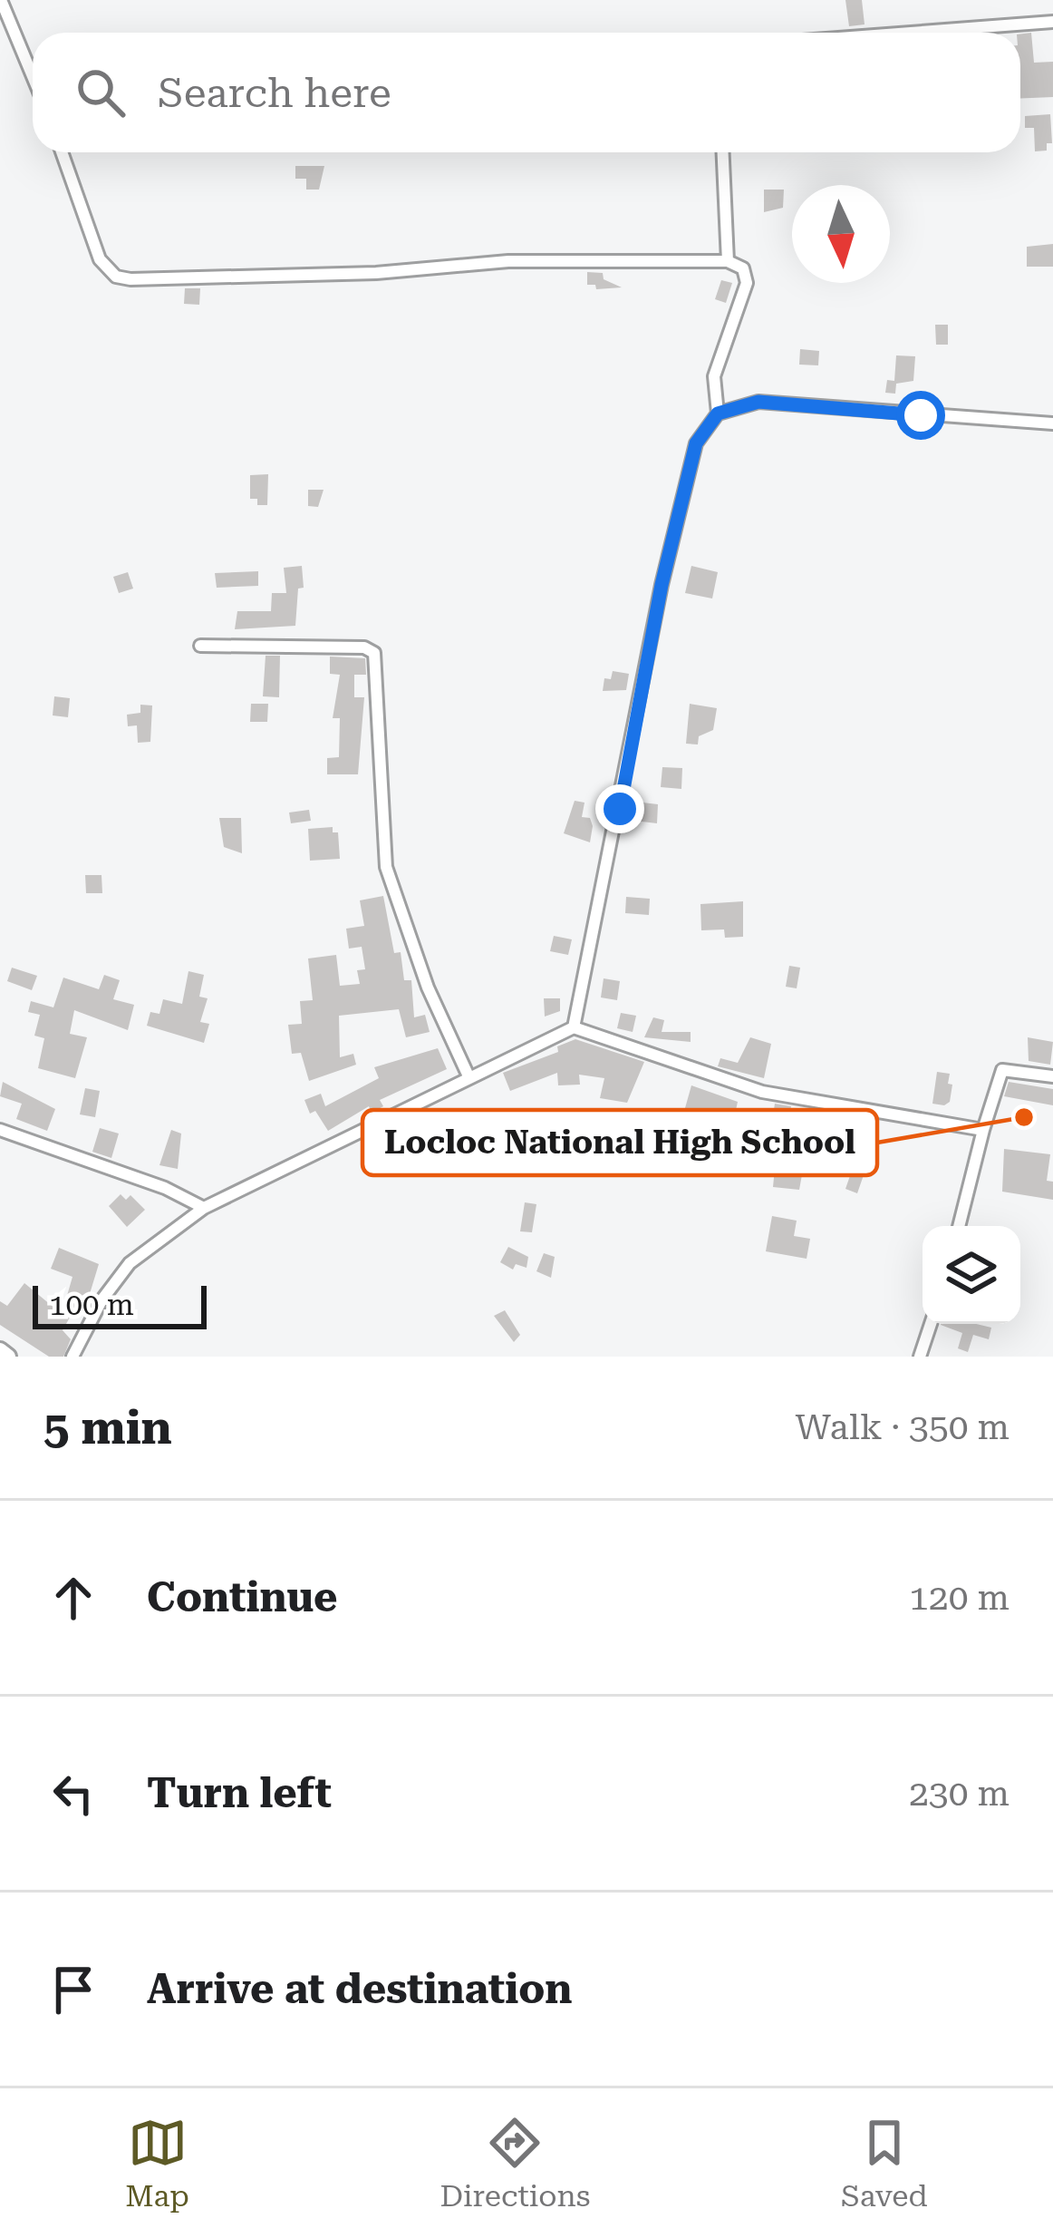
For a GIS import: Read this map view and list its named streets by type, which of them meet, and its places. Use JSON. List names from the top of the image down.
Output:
{
  "places": ["Locloc National High School"],
  "scale_bar": "100 m",
  "north": "bottom",
  "page": {
    "search": "Search here",
    "scale": "100 m",
    "heading": ["5 min", "Walk · 350 m"],
    "list": [
      ["Continue", "120 m"],
      ["Turn left", "230 m"],
      "Arrive at destination"
    ],
    "nav": ["Map", "Directions", "Saved"]
  }
}
